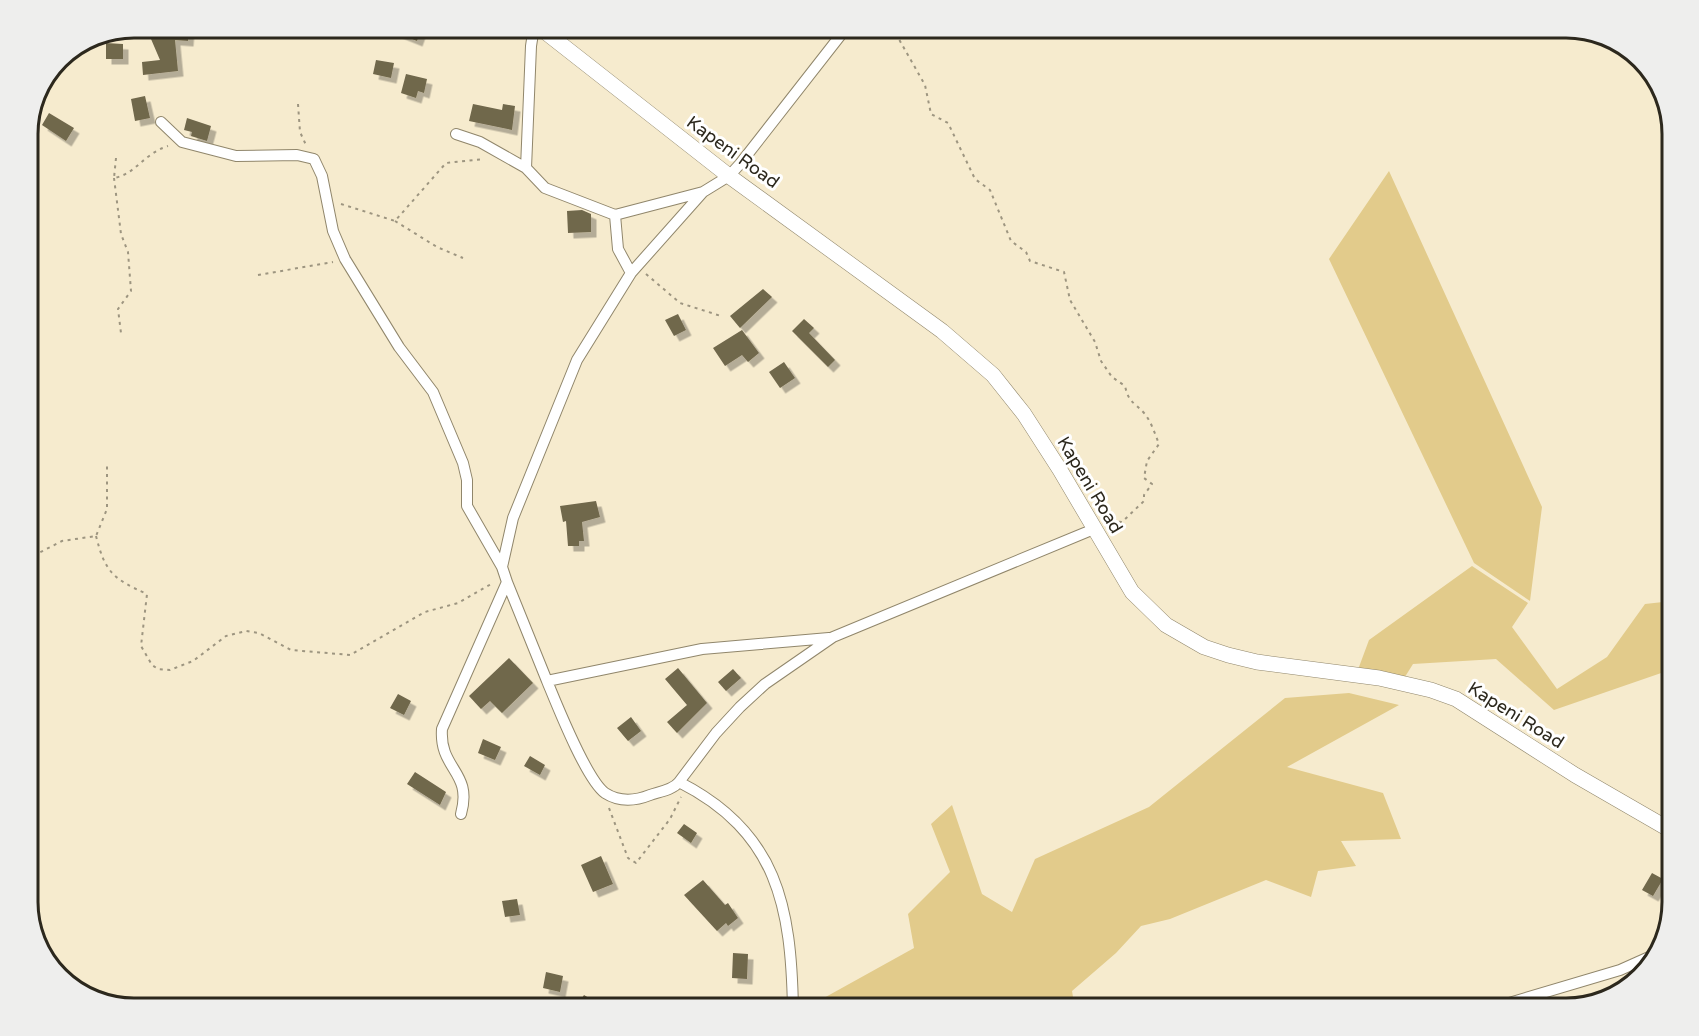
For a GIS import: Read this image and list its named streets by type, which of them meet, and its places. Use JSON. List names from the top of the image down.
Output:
{
  "streets": {
    "main road": ["Kapeni Road"]
  }
}
